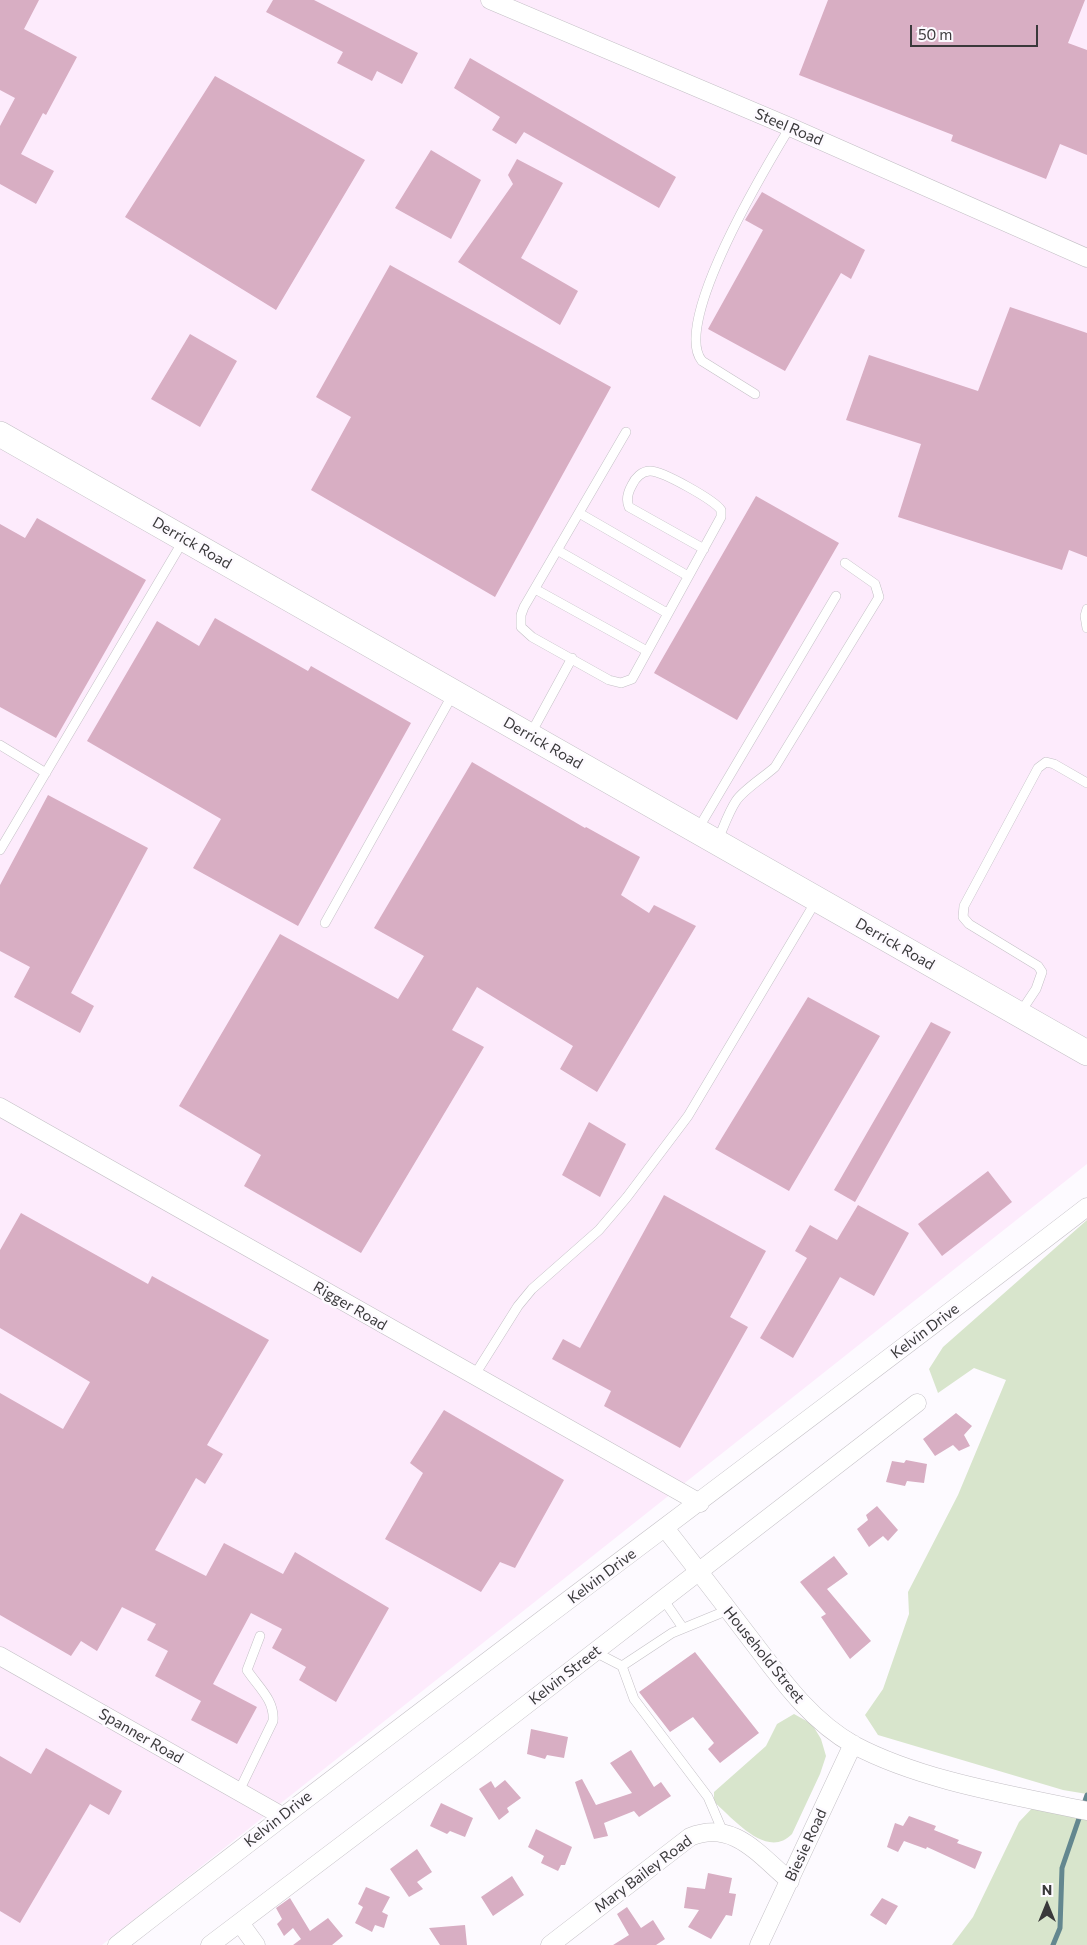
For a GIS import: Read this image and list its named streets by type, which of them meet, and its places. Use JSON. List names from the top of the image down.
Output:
{
  "streets": {
    "street": [
      "Steel Road",
      "Derrick Road",
      "Rigger Road",
      "Kelvin Drive",
      "Household Street",
      "Kelvin Street",
      "Spanner Road",
      "Biesie Road",
      "Mary Bailey Road"
    ]
  },
  "crossings": [
    ["Rigger Road", "Kelvin Drive"],
    ["Kelvin Drive", "Household Street"],
    ["Kelvin Drive", "Spanner Road"],
    ["Household Street", "Kelvin Street"],
    ["Household Street", "Biesie Road"]
  ],
  "scale_bar": "50 m",
  "north": "top"
}
